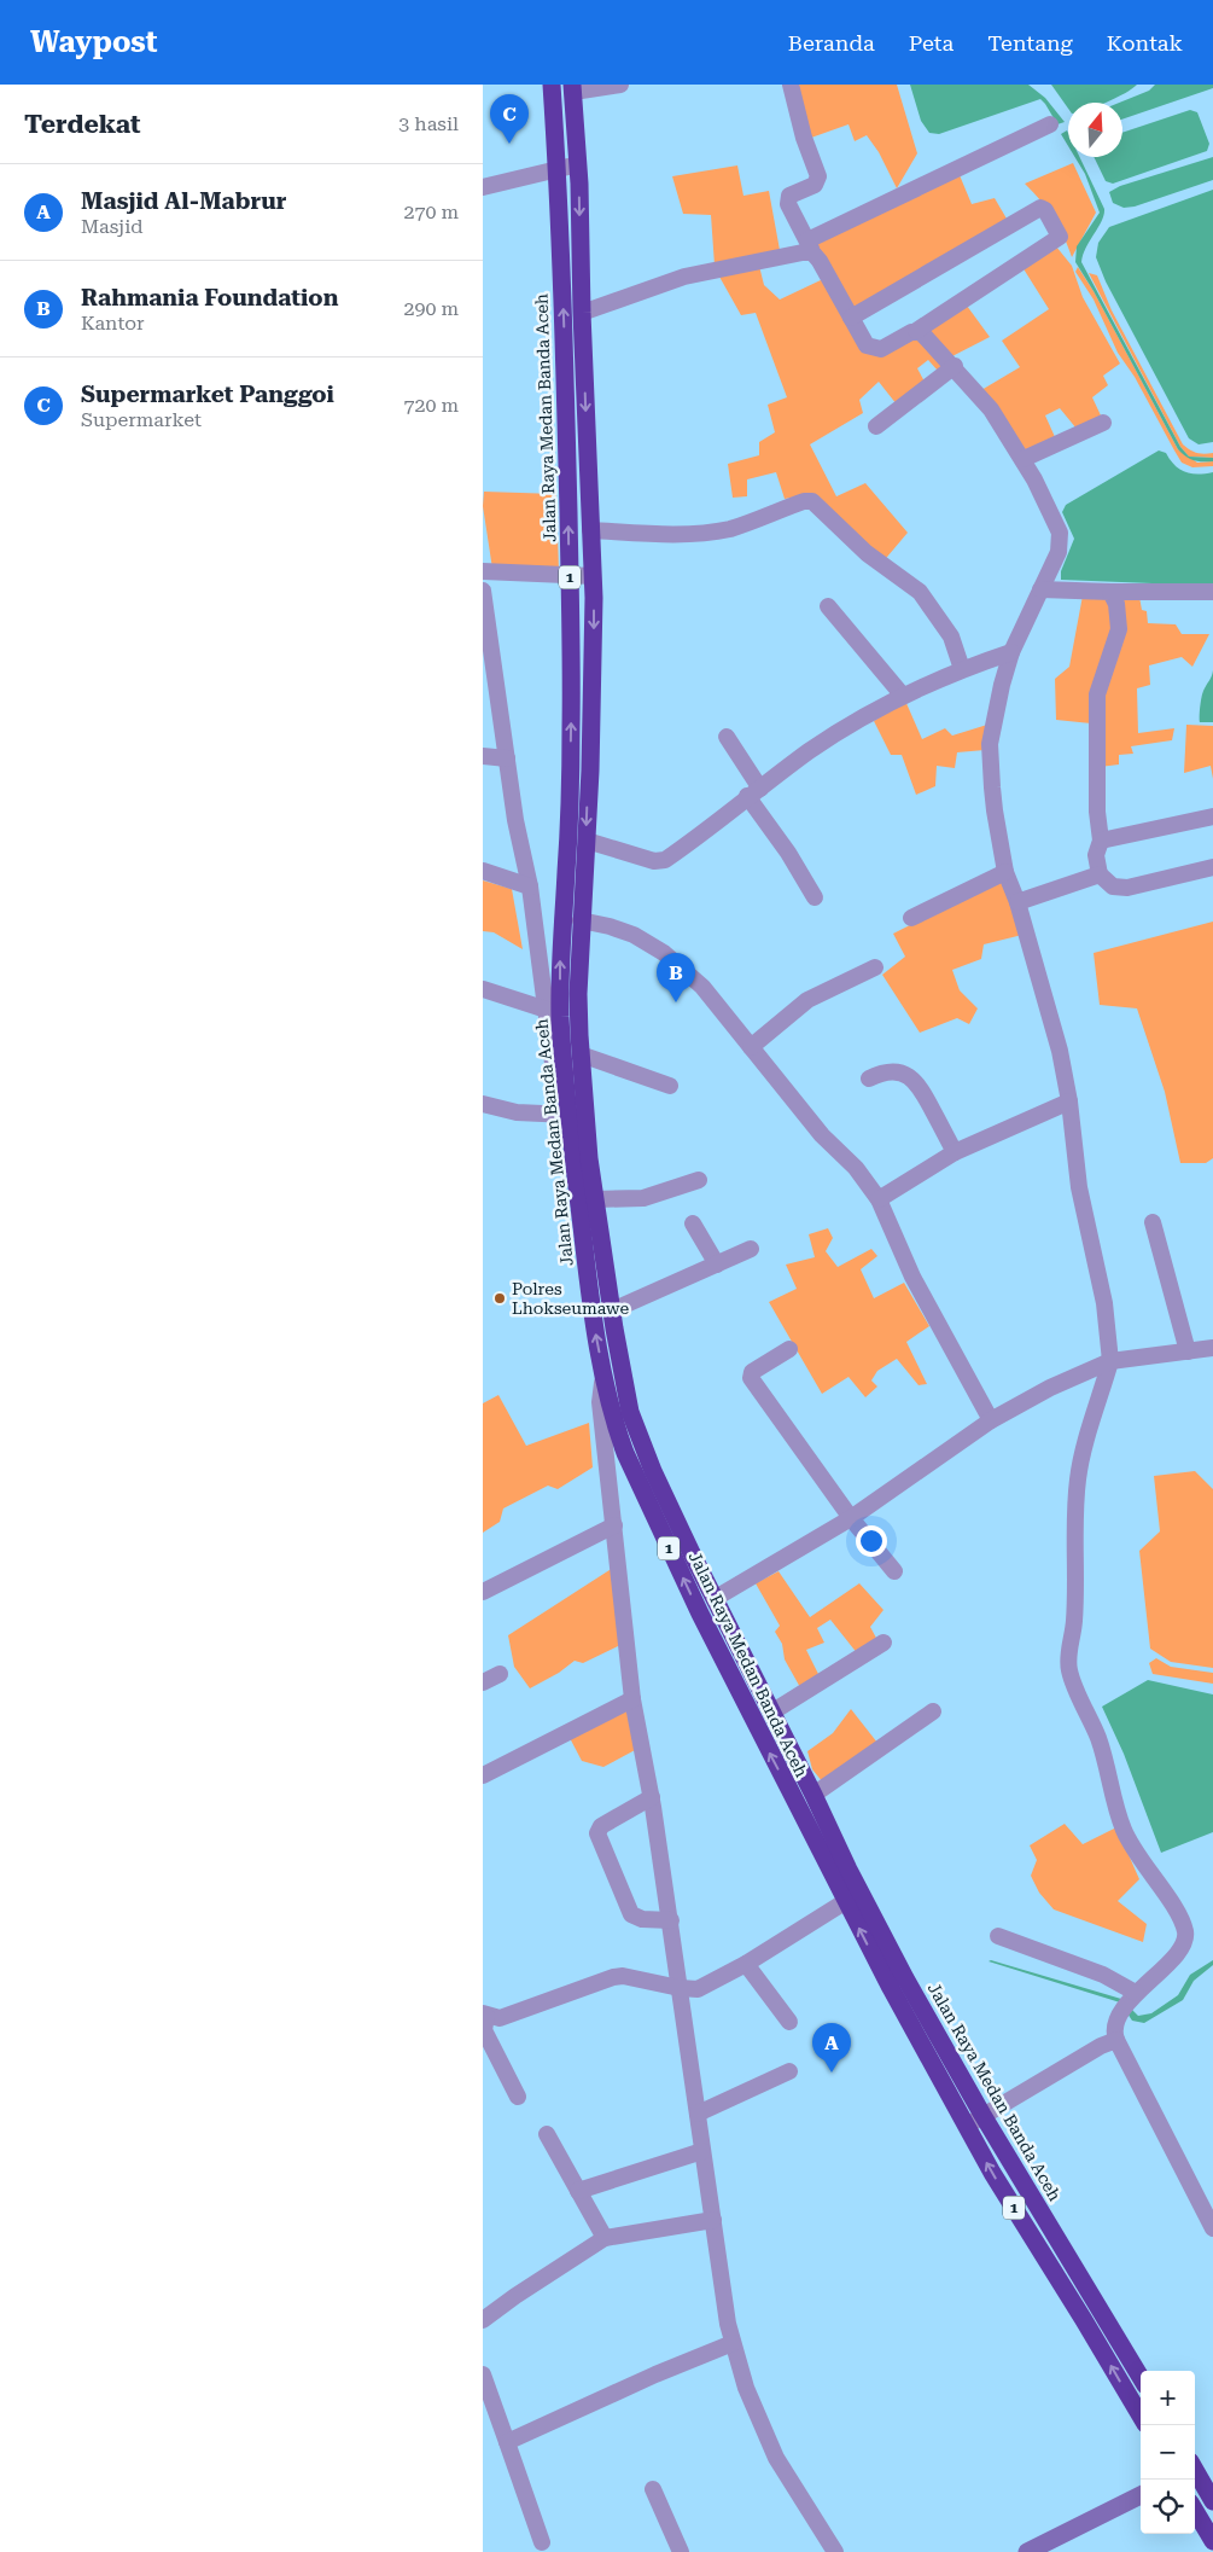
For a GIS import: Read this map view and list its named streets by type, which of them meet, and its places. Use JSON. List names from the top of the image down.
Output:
{
  "streets": {
    "highway": ["Jalan Raya Medan Banda Aceh", "1"]
  },
  "places": ["Polres Lhokseumawe"],
  "north": "top",
  "page": {
    "header": "Waypost",
    "nav": [
      "Beranda",
      "Peta",
      "Tentang",
      "Kontak"
    ],
    "heading": ["Terdekat", "3 hasil"],
    "pins": ["C", "B", "A"],
    "list": [
      {
        "mark": "A",
        "name": "Masjid Al-Mabrur",
        "note": "Masjid",
        "value": "270 m"
      },
      {
        "mark": "B",
        "name": "Rahmania Foundation",
        "note": "Kantor",
        "value": "290 m"
      },
      {
        "mark": "C",
        "name": "Supermarket Panggoi",
        "note": "Supermarket",
        "value": "720 m"
      }
    ],
    "map_buttons": ["+", "−"]
  }
}
